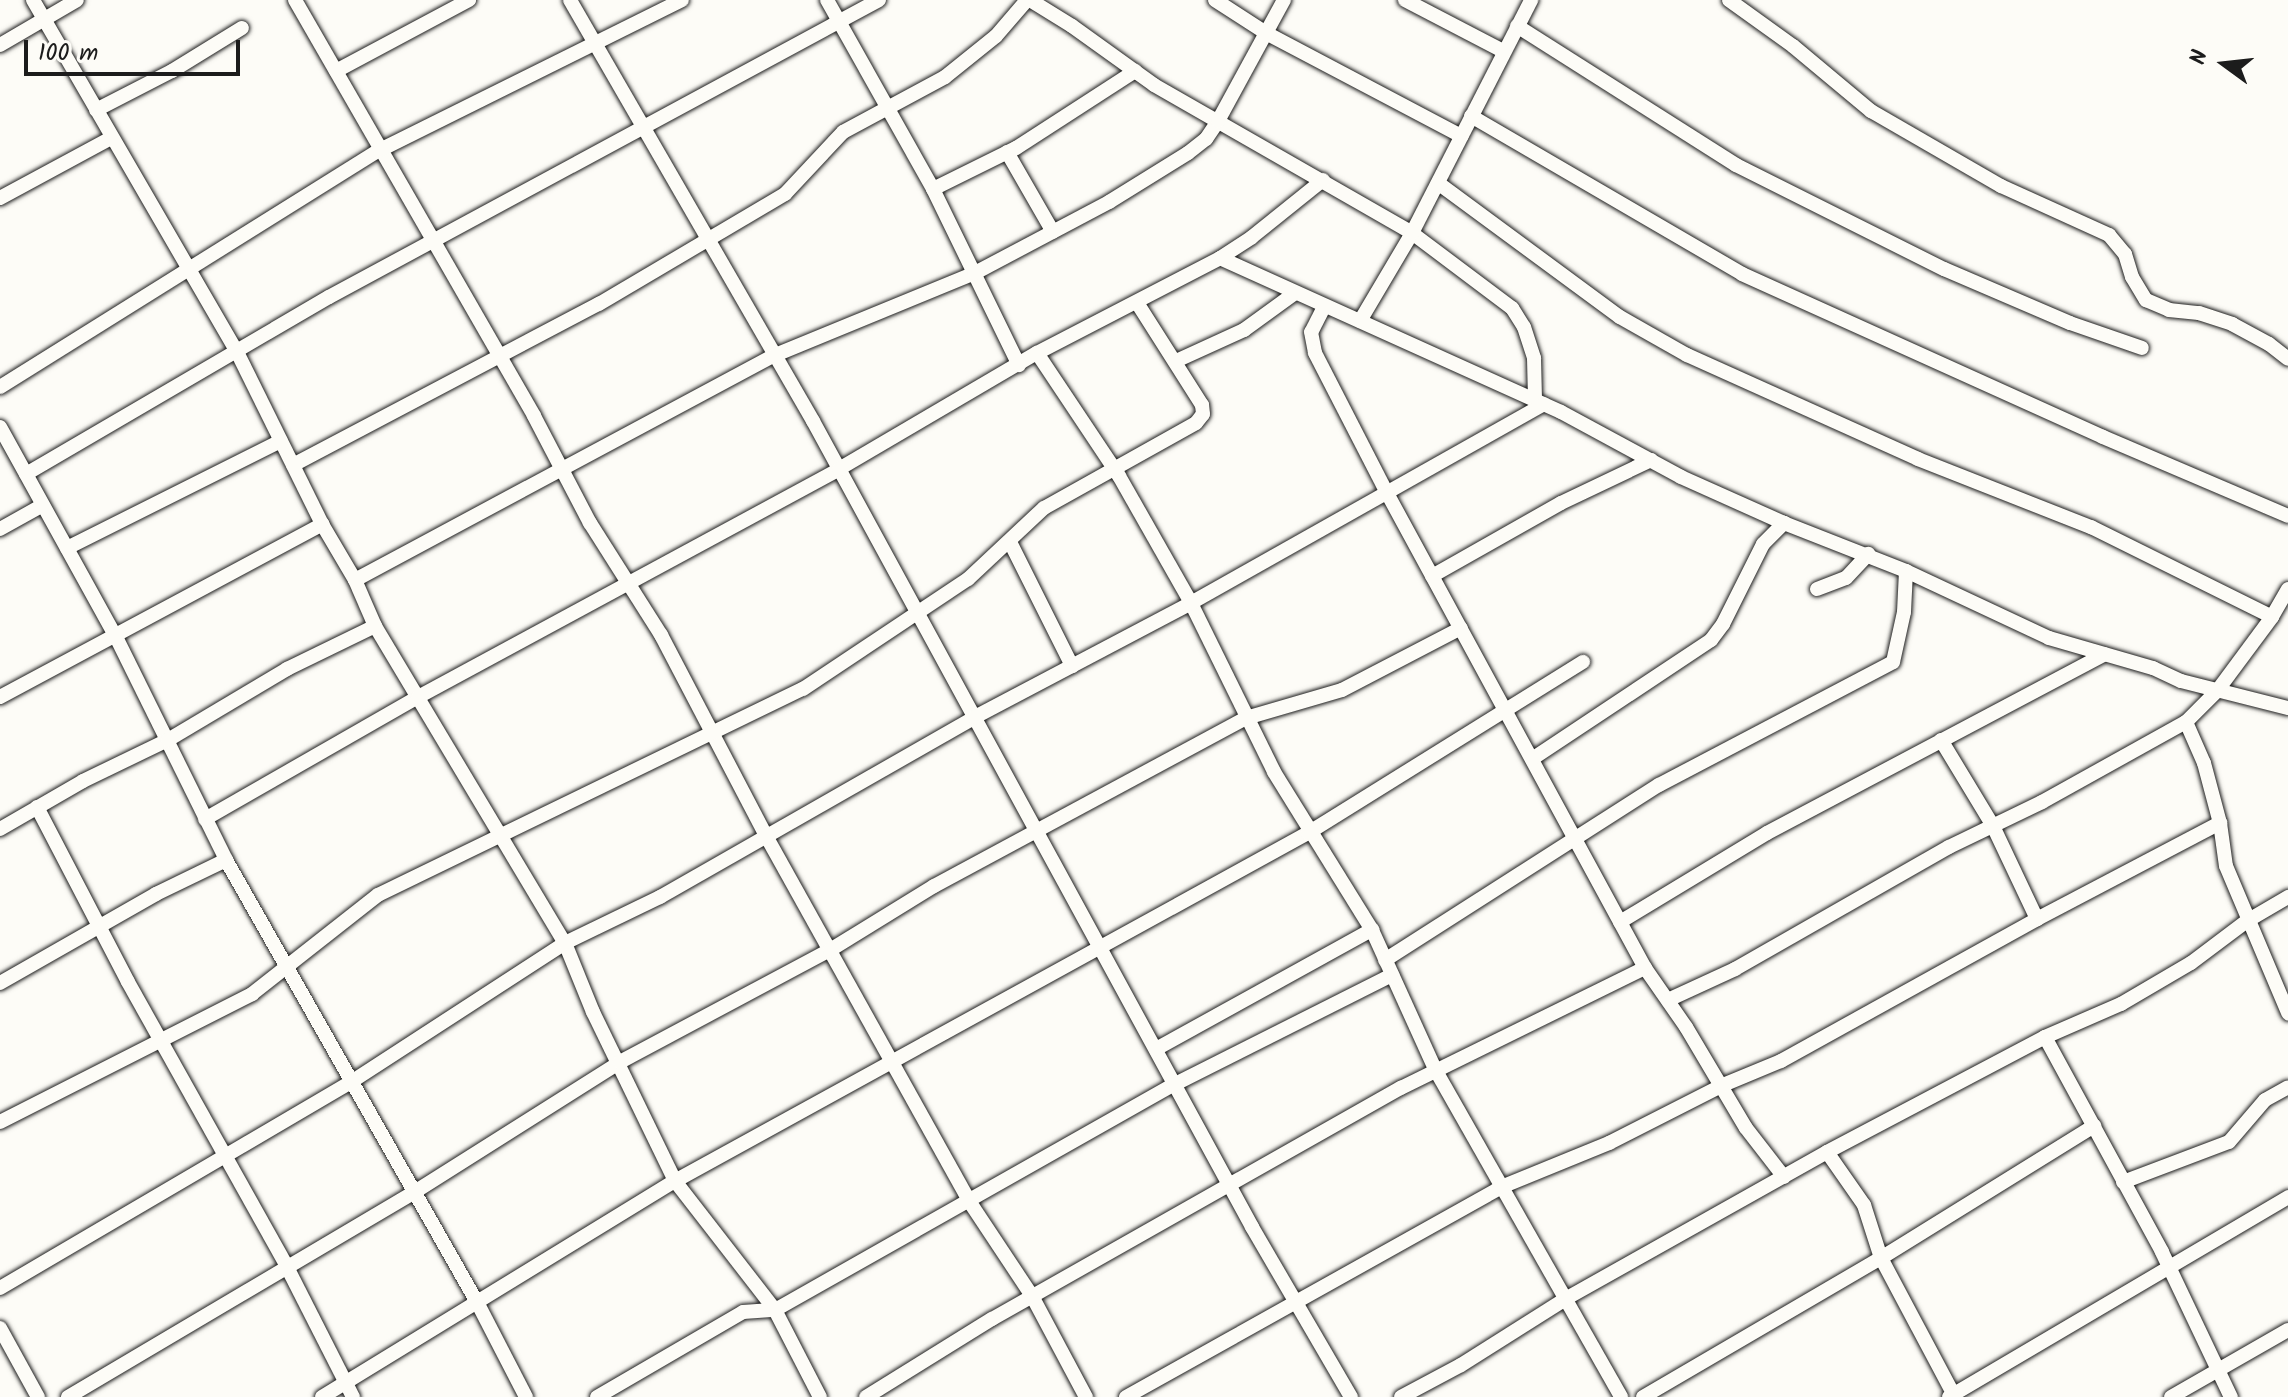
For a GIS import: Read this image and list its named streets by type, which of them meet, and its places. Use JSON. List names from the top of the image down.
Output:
{
  "scale_bar": "100 m",
  "north": "left"
}
